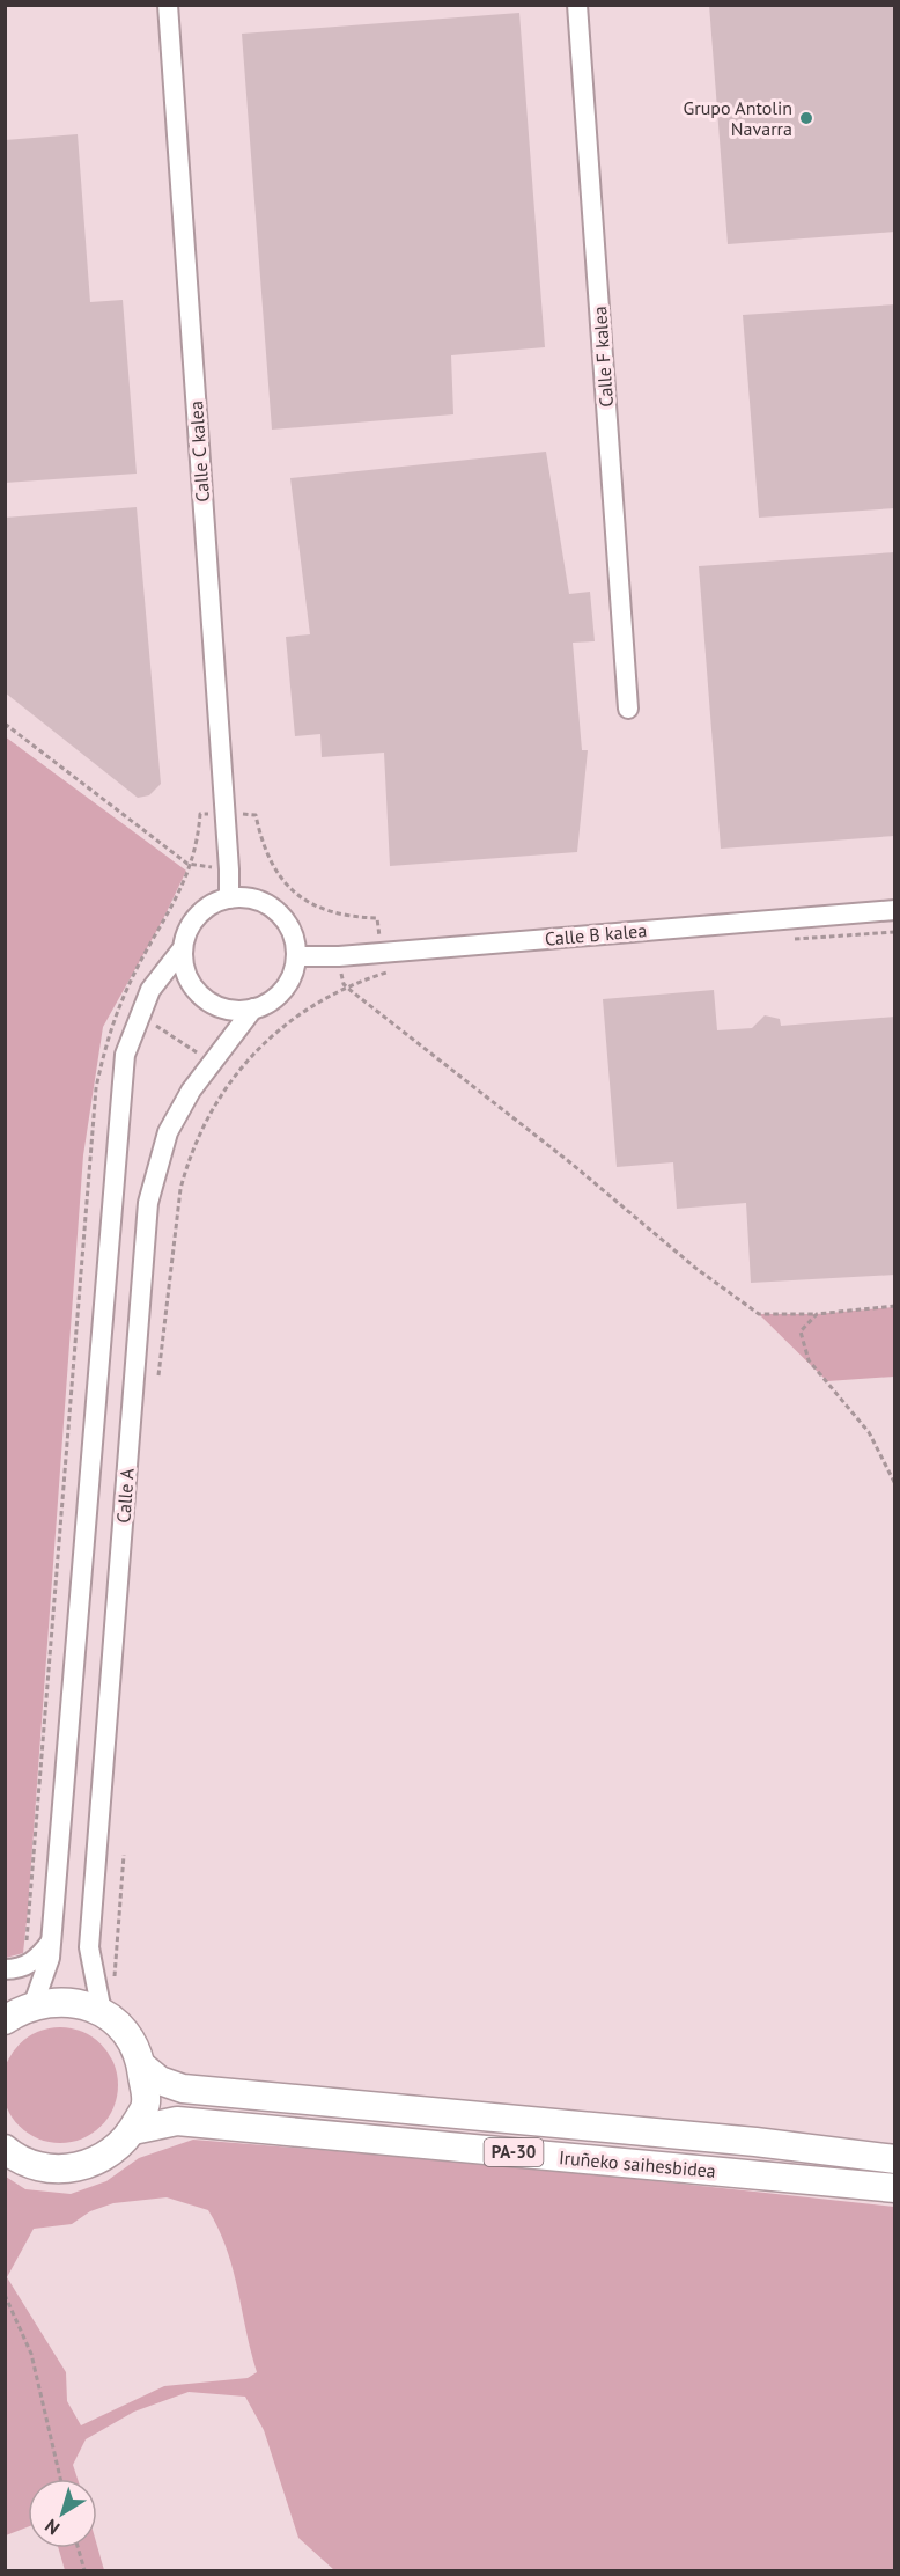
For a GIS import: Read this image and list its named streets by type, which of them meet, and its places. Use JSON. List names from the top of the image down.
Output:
{
  "streets": {
    "highway": ["PA-30", "Iruñeko saihesbidea"],
    "street": [
      "Calle F kalea",
      "Calle C kalea",
      "Calle B kalea",
      "Calle A"
    ]
  },
  "crossings": [
    ["Calle C kalea", "Calle B kalea"],
    ["Calle C kalea", "Calle A"],
    ["Calle B kalea", "Calle A"],
    ["Calle A", "PA-30"],
    ["PA-30", "Iruñeko saihesbidea"]
  ],
  "places": ["Grupo Antolin Navarra"],
  "north": "bottom left"
}
